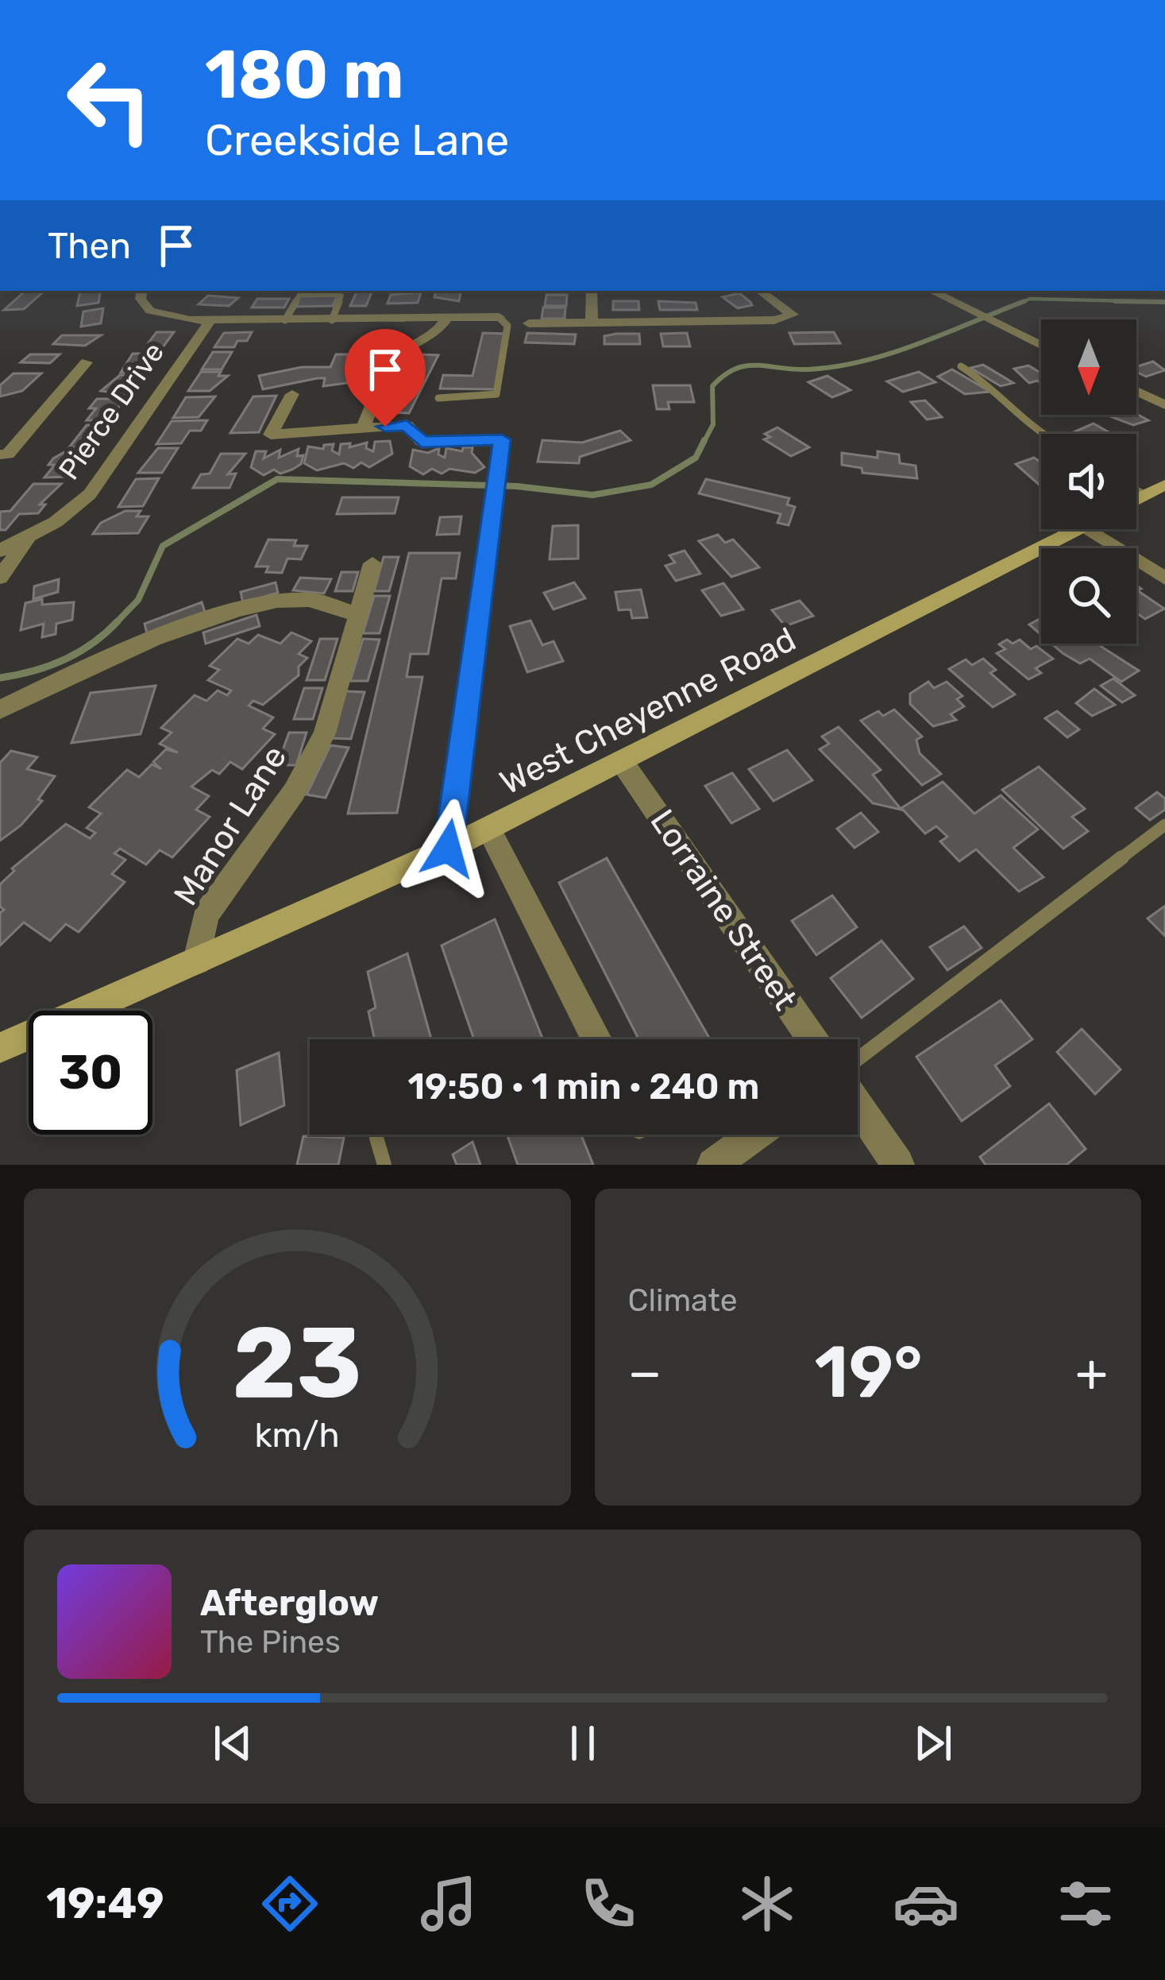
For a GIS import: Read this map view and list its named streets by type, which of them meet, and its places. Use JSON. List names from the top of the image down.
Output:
{
  "streets": {
    "main road": ["West Cheyenne Road"],
    "street": ["Pierce Drive", "Manor Lane", "Lorraine Street"]
  },
  "crossings": [
    ["West Cheyenne Road", "Manor Lane"],
    ["West Cheyenne Road", "Lorraine Street"]
  ],
  "north": "bottom",
  "page": {
    "turn": ["180 m", "Creekside Lane"],
    "then": "Then",
    "limit": "30",
    "trip": "19:50 · 1 min · 240 m",
    "tile": "Climate",
    "heat": ["−", "19°", "+"],
    "song": ["Afterglow", "The Pines"],
    "tabs": "19:49",
    "gauge": ["23", "km/h"]
  }
}
